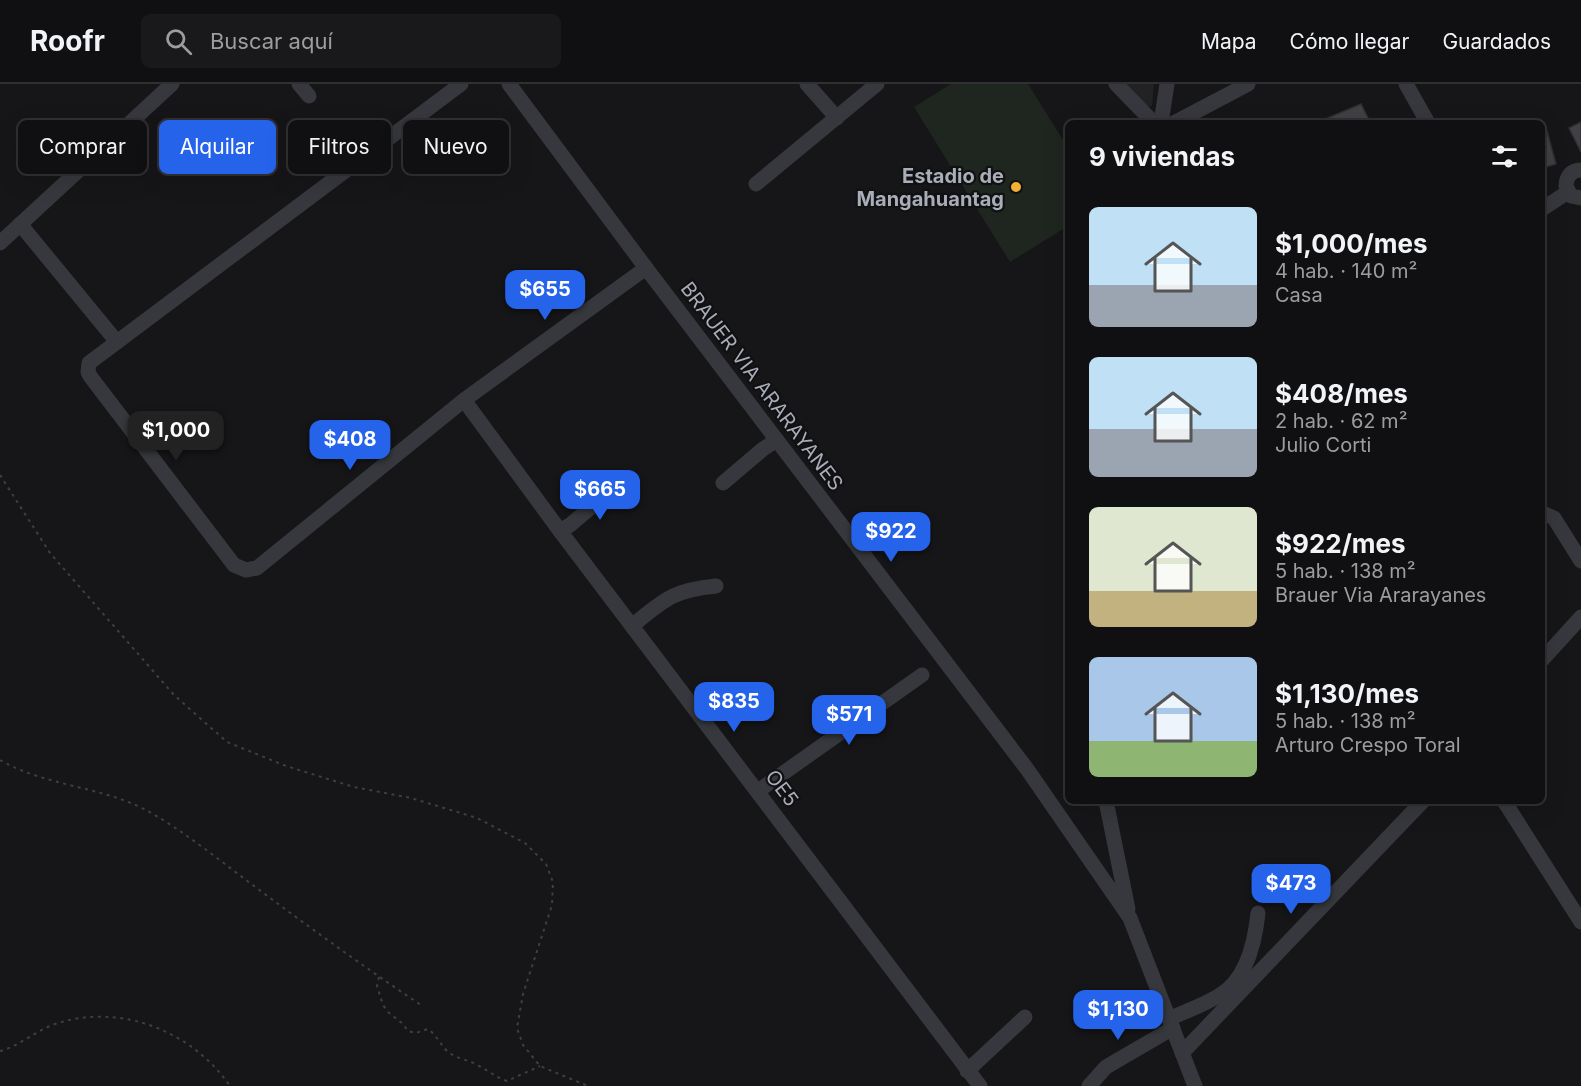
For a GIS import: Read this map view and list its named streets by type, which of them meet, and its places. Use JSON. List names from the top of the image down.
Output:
{
  "streets": {
    "street": ["BRAUER VIA ARARAYANES", "OE5"]
  },
  "places": ["Estadio de Mangahuantag"],
  "page": {
    "header": "Roofr",
    "search": "Buscar aquí",
    "nav": ["Mapa", "Cómo llegar", "Guardados"],
    "chip": [
      "Comprar",
      "Alquilar",
      "Filtros",
      "Nuevo"
    ],
    "heading": "9 viviendas",
    "list": [
      {
        "name": "$1,000/mes",
        "note": "4 hab. · 140 m² · Casa"
      },
      {
        "name": "$408/mes",
        "note": "2 hab. · 62 m² · Julio Corti"
      },
      {
        "name": "$922/mes",
        "note": "5 hab. · 138 m² · Brauer Via Ararayanes"
      },
      {
        "name": "$1,130/mes",
        "note": "5 hab. · 138 m² · Arturo Crespo Toral"
      }
    ],
    "price": [
      "$655",
      "$1,000",
      "$408",
      "$665",
      "$922",
      "$835",
      "$571",
      "$473",
      "$1,130"
    ]
  }
}
